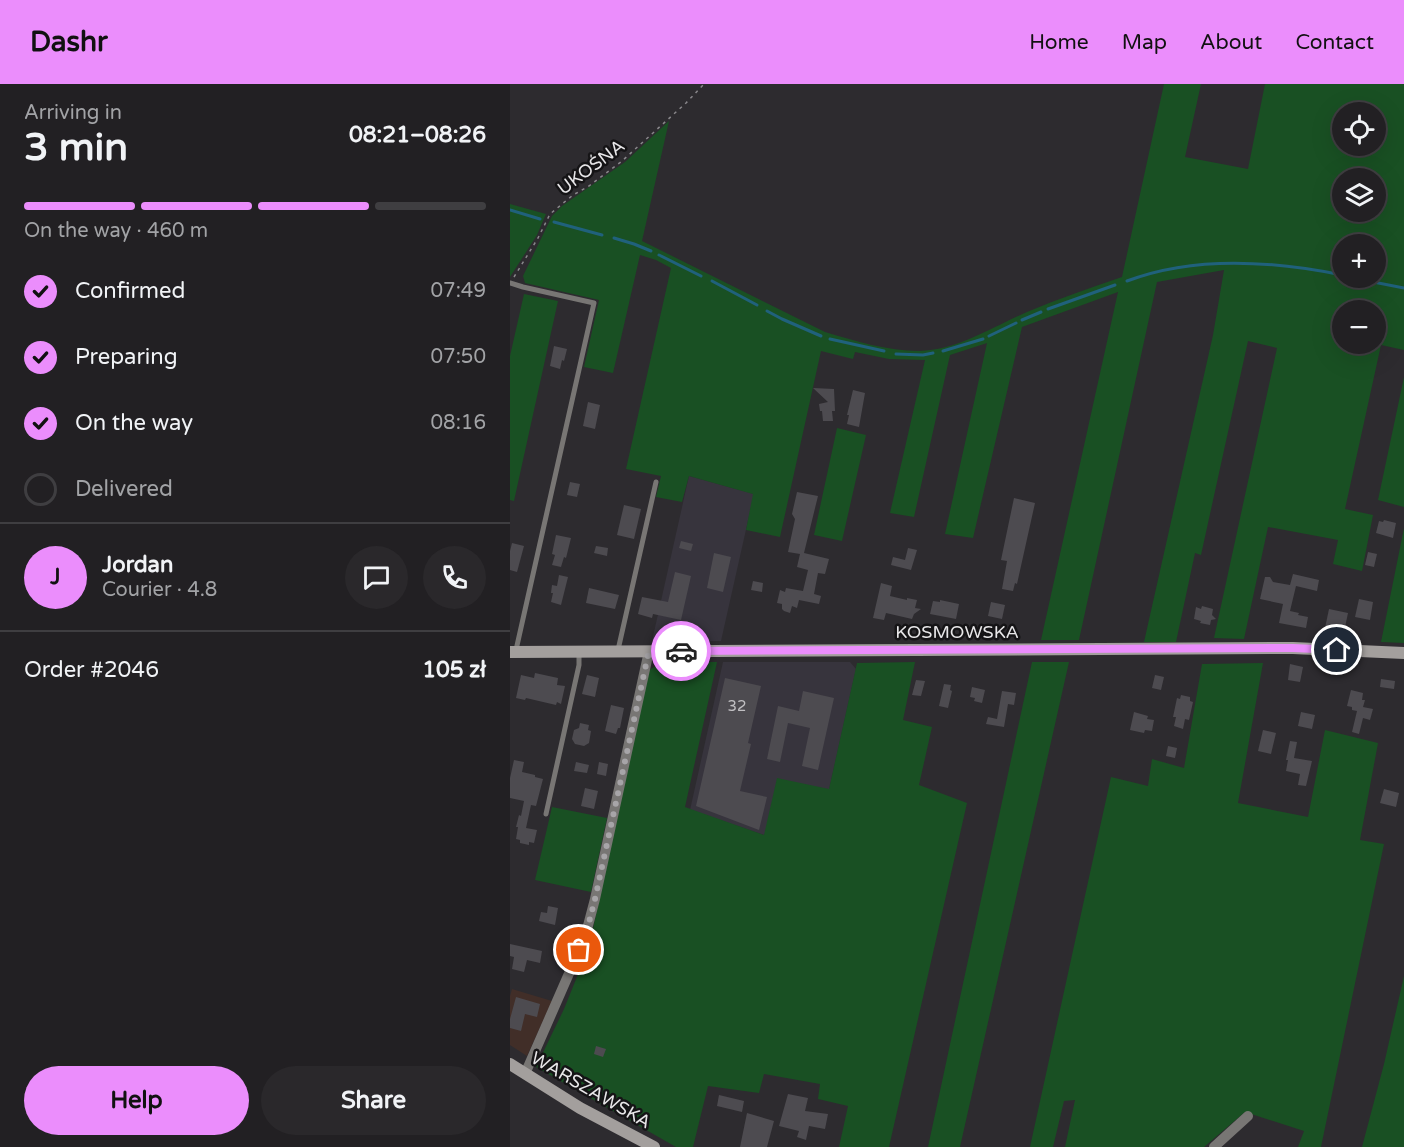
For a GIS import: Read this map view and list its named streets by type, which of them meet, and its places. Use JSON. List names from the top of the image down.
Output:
{
  "streets": {
    "street": ["KOSMOWSKA", "WARSZAWSKA"],
    "path": ["UKOŚNA"]
  },
  "house_numbers": ["32"],
  "page": {
    "header": "Dashr",
    "nav": [
      "Home",
      "Map",
      "About",
      "Contact"
    ],
    "heading": ["3 min", "Arriving in", "08:21–08:26"],
    "panel": [
      "Jordan",
      "Courier · 4.8",
      "Order #2046",
      "105 zł"
    ],
    "map_buttons": ["+", "−"],
    "bar": "On the way · 460 m",
    "list": [
      ["Confirmed", "07:49"],
      ["Preparing", "07:50"],
      ["On the way", "08:16"],
      "Delivered"
    ],
    "round": "J",
    "buttons": ["Help", "Share"]
  }
}
